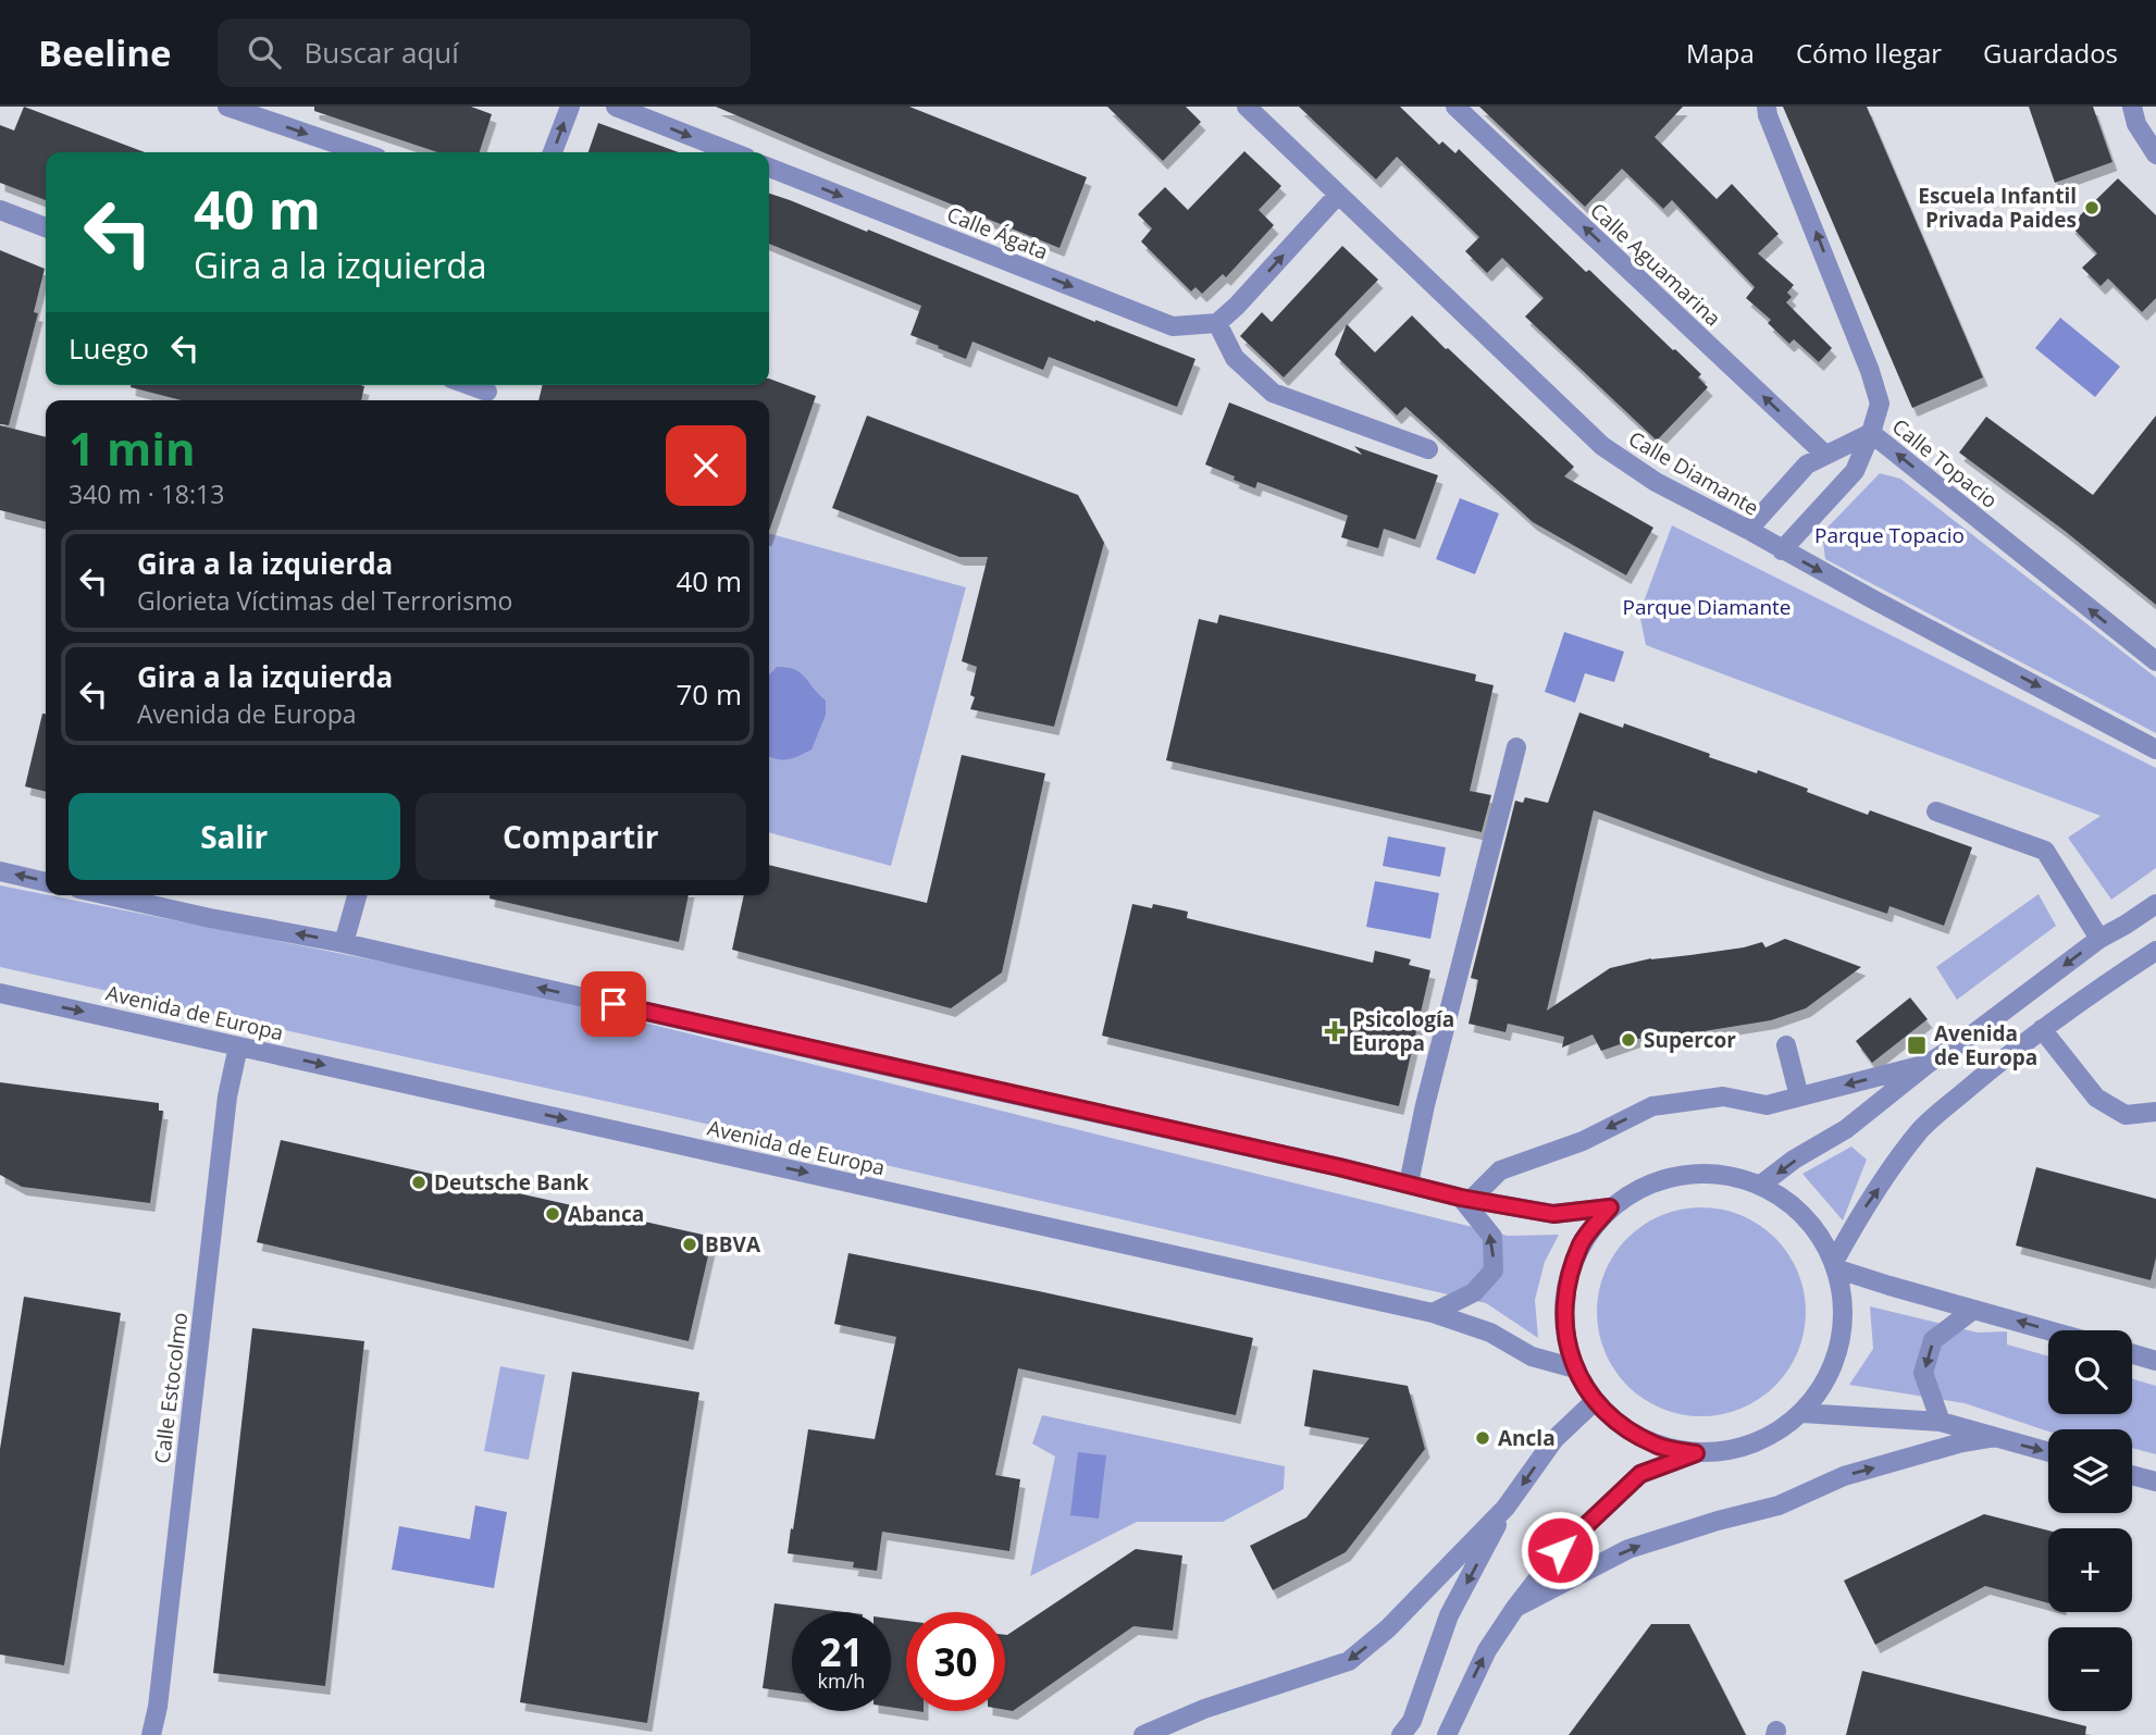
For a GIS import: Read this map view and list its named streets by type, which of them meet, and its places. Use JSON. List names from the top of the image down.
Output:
{
  "streets": {
    "street": [
      "Calle Ágata",
      "Calle Aguamarina",
      "Calle Topacio",
      "Calle Diamante",
      "Avenida de Europa",
      "Calle Estocolmo"
    ]
  },
  "crossings": [
    ["Avenida de Europa", "Calle Estocolmo"]
  ],
  "one_way": ["Calle Ágata", "Calle Aguamarina", "Calle Topacio"],
  "parks": ["Parque Topacio", "Parque Diamante"],
  "places": {
    "other": [
      "Escuela Infantil Privada Paides",
      "Supercor",
      "Deutsche Bank",
      "Abanca",
      "BBVA",
      "Ancla"
    ],
    "health": ["Psicología Europa"],
    "transit": ["Avenida de Europa"]
  },
  "page": {
    "header": "Beeline",
    "search": "Buscar aquí",
    "nav": ["Mapa", "Cómo llegar", "Guardados"],
    "turn": ["40 m", "Gira a la izquierda"],
    "then": "Luego",
    "heading": ["1 min", "340 m · 18:13"],
    "list": [
      {
        "name": "Gira a la izquierda",
        "note": "Glorieta Víctimas del Terrorismo",
        "value": "40 m"
      },
      {
        "name": "Gira a la izquierda",
        "note": "Avenida de Europa",
        "value": "70 m"
      }
    ],
    "buttons": ["Salir", "Compartir"],
    "map_buttons": ["+", "−"],
    "speed": "21 km/h",
    "limit": "30"
  }
}
